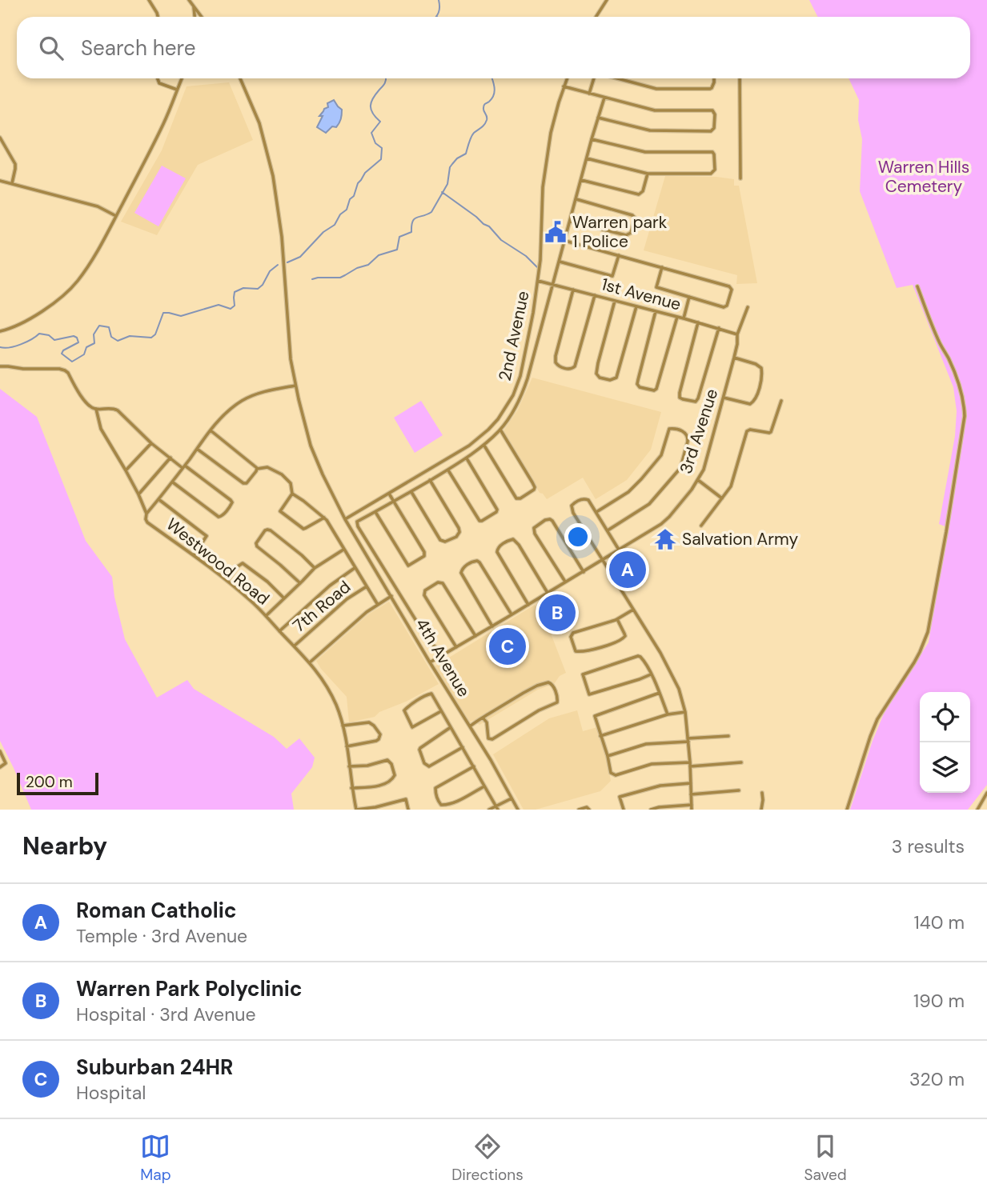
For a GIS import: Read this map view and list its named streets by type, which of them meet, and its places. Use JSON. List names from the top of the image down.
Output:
{
  "streets": {
    "street": [
      "1st Avenue",
      "2nd Avenue",
      "3rd Avenue",
      "Westwood Road",
      "7th Road",
      "4th Avenue"
    ]
  },
  "crossings": [
    ["1st Avenue", "2nd Avenue"],
    ["1st Avenue", "3rd Avenue"],
    ["2nd Avenue", "4th Avenue"],
    ["3rd Avenue", "4th Avenue"],
    ["Westwood Road", "7th Road"],
    ["Westwood Road", "4th Avenue"]
  ],
  "parks": ["Warren Hills Cemetery"],
  "places": {
    "public building": ["Warren park 1 Police"],
    "temple": ["Salvation Army"]
  },
  "scale_bar": "200 m",
  "page": {
    "search": "Search here",
    "pins": ["A", "B", "C"],
    "scale": "200 m",
    "heading": ["Nearby", "3 results"],
    "list": [
      {
        "mark": "A",
        "name": "Roman Catholic",
        "note": "Temple · 3rd Avenue",
        "value": "140 m"
      },
      {
        "mark": "B",
        "name": "Warren Park Polyclinic",
        "note": "Hospital · 3rd Avenue",
        "value": "190 m"
      },
      {
        "mark": "C",
        "name": "Suburban 24HR",
        "note": "Hospital",
        "value": "320 m"
      }
    ],
    "nav": ["Map", "Directions", "Saved"]
  }
}
